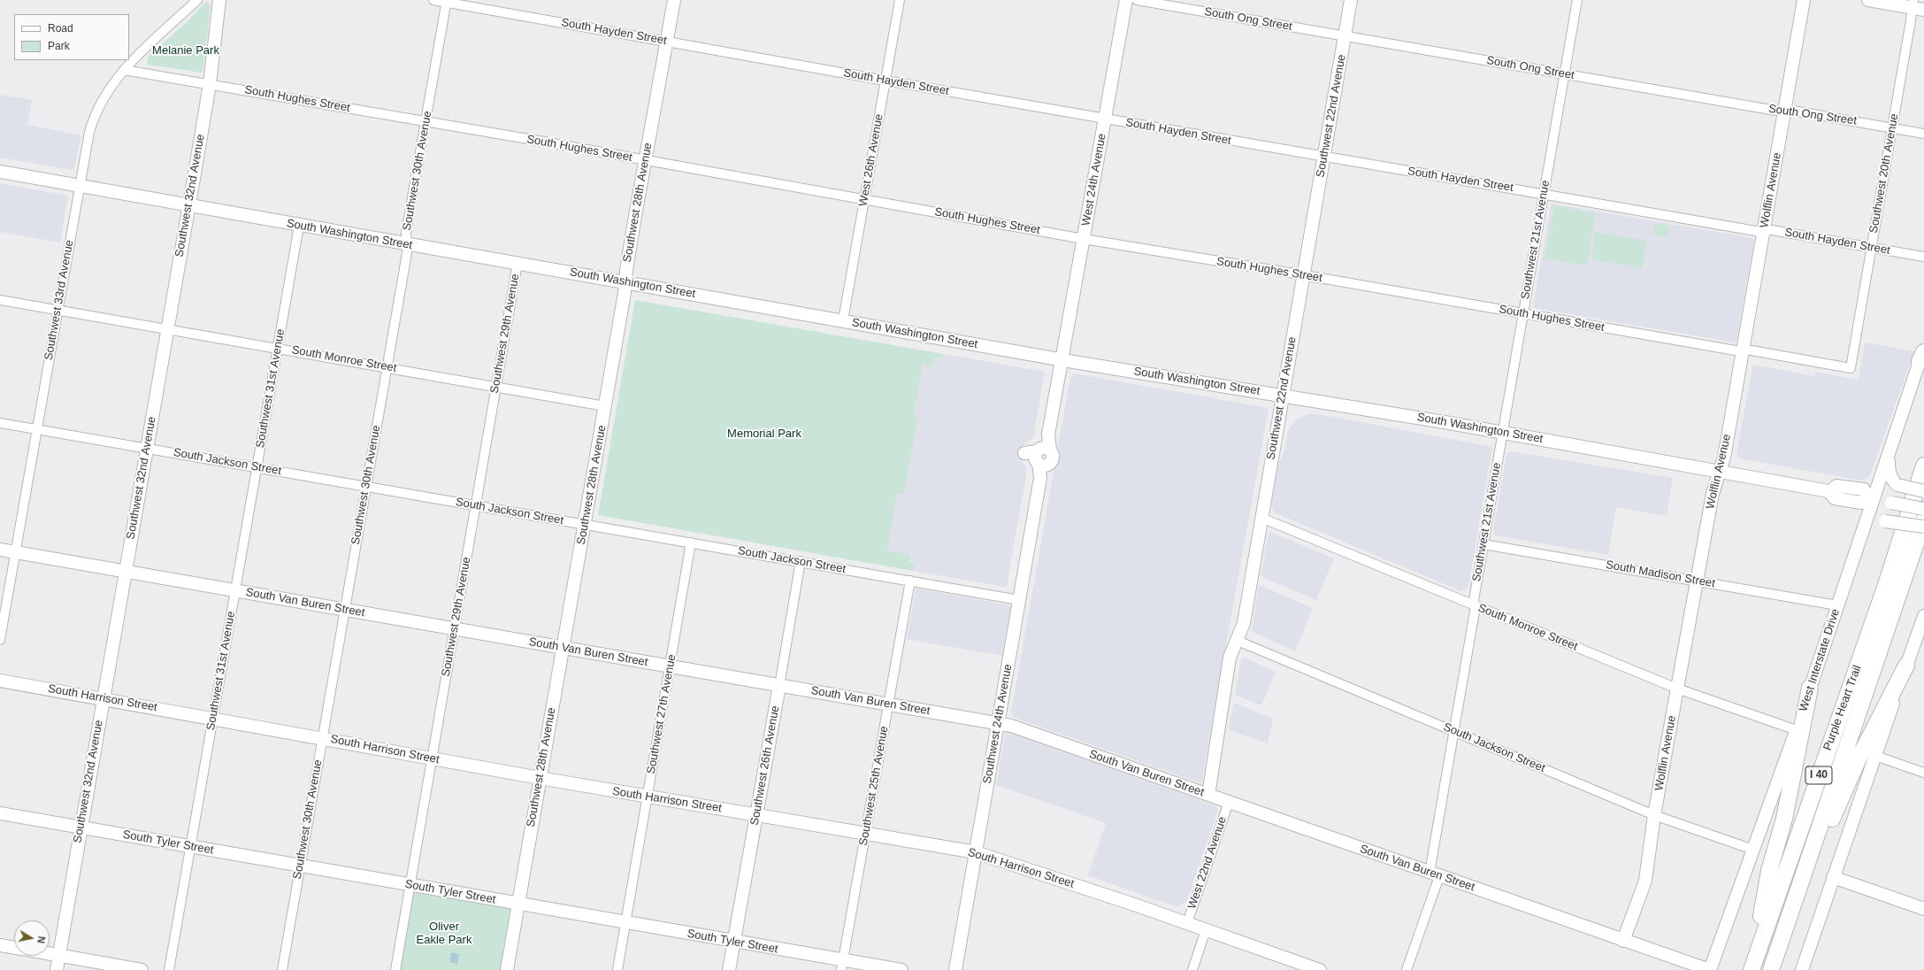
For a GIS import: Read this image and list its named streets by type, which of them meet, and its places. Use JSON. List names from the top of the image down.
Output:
{
  "streets": {
    "highway": ["Purple Heart Trail", "I 40"],
    "main road": [
      "Southwest 22nd Avenue",
      "West 24th Avenue",
      "Wolflin Avenue",
      "Southwest 32nd Avenue",
      "Southwest 28th Avenue",
      "South Washington Street",
      "South Van Buren Street",
      "West Interstate Drive",
      "South Harrison Street",
      "Southwest 24th Avenue",
      "Southwest 26th Avenue",
      "South Tyler Street"
    ],
    "street": [
      "South Ong Street",
      "South Hayden Street",
      "South Hughes Street",
      "West 26th Avenue",
      "Southwest 30th Avenue",
      "Southwest 20th Avenue",
      "Southwest 21st Avenue",
      "Southwest 33rd Avenue",
      "Southwest 29th Avenue",
      "South Monroe Street",
      "Southwest 31st Avenue",
      "South Jackson Street",
      "South Madison Street",
      "Southwest 27th Avenue",
      "Southwest 25th Avenue",
      "West 22nd Avenue"
    ]
  },
  "crossings": [
    ["South Ong Street", "Southwest 22nd Avenue"],
    ["South Ong Street", "Southwest 20th Avenue"],
    ["South Ong Street", "Wolflin Avenue"],
    ["South Ong Street", "Southwest 21st Avenue"],
    ["South Hayden Street", "Southwest 22nd Avenue"],
    ["South Hayden Street", "West 26th Avenue"],
    ["South Hayden Street", "Southwest 30th Avenue"],
    ["South Hayden Street", "Southwest 20th Avenue"],
    ["South Hayden Street", "West 24th Avenue"],
    ["South Hayden Street", "Wolflin Avenue"],
    ["South Hayden Street", "Southwest 28th Avenue"],
    ["South Hayden Street", "Southwest 21st Avenue"],
    ["South Hughes Street", "Southwest 22nd Avenue"],
    ["South Hughes Street", "West 26th Avenue"],
    ["South Hughes Street", "Southwest 30th Avenue"],
    ["South Hughes Street", "Southwest 20th Avenue"],
    ["South Hughes Street", "West 24th Avenue"],
    ["South Hughes Street", "Wolflin Avenue"],
    ["South Hughes Street", "Southwest 32nd Avenue"],
    ["South Hughes Street", "Southwest 28th Avenue"],
    ["South Hughes Street", "Southwest 21st Avenue"],
    ["South Hughes Street", "Southwest 33rd Avenue"],
    ["Southwest 22nd Avenue", "South Washington Street"],
    ["Southwest 22nd Avenue", "South Monroe Street"],
    ["Southwest 22nd Avenue", "South Jackson Street"],
    ["Southwest 22nd Avenue", "South Van Buren Street"],
    ["West 26th Avenue", "South Washington Street"],
    ["Southwest 30th Avenue", "South Washington Street"],
    ["Southwest 30th Avenue", "South Monroe Street"],
    ["Southwest 30th Avenue", "South Jackson Street"],
    ["Southwest 30th Avenue", "South Van Buren Street"],
    ["Southwest 30th Avenue", "South Harrison Street"],
    ["Southwest 30th Avenue", "South Tyler Street"],
    ["West 24th Avenue", "South Washington Street"],
    ["West 24th Avenue", "Southwest 24th Avenue"],
    ["Wolflin Avenue", "South Washington Street"],
    ["Wolflin Avenue", "South Monroe Street"],
    ["Wolflin Avenue", "South Jackson Street"],
    ["Wolflin Avenue", "South Madison Street"],
    ["Wolflin Avenue", "South Van Buren Street"],
    ["Southwest 32nd Avenue", "South Washington Street"],
    ["Southwest 32nd Avenue", "South Monroe Street"],
    ["Southwest 32nd Avenue", "South Jackson Street"],
    ["Southwest 32nd Avenue", "South Van Buren Street"],
    ["Southwest 32nd Avenue", "South Harrison Street"],
    ["Southwest 32nd Avenue", "South Tyler Street"],
    ["Southwest 28th Avenue", "South Washington Street"],
    ["Southwest 28th Avenue", "South Monroe Street"],
    ["Southwest 28th Avenue", "South Jackson Street"],
    ["Southwest 28th Avenue", "South Van Buren Street"],
    ["Southwest 28th Avenue", "South Harrison Street"],
    ["Southwest 28th Avenue", "South Tyler Street"],
    ["South Washington Street", "Southwest 21st Avenue"],
    ["South Washington Street", "Southwest 33rd Avenue"],
    ["South Washington Street", "Southwest 29th Avenue"],
    ["South Washington Street", "Southwest 31st Avenue"],
    ["South Washington Street", "West Interstate Drive"],
    ["South Washington Street", "Southwest 24th Avenue"],
    ["Southwest 21st Avenue", "South Monroe Street"],
    ["Southwest 21st Avenue", "South Jackson Street"],
    ["Southwest 21st Avenue", "South Madison Street"],
    ["Southwest 21st Avenue", "South Van Buren Street"],
    ["Southwest 33rd Avenue", "South Monroe Street"],
    ["Southwest 33rd Avenue", "South Jackson Street"],
    ["Southwest 33rd Avenue", "South Van Buren Street"],
    ["Southwest 29th Avenue", "South Monroe Street"],
    ["Southwest 29th Avenue", "South Jackson Street"],
    ["Southwest 29th Avenue", "South Van Buren Street"],
    ["Southwest 29th Avenue", "South Harrison Street"],
    ["Southwest 29th Avenue", "South Tyler Street"],
    ["South Monroe Street", "Southwest 31st Avenue"],
    ["South Monroe Street", "West Interstate Drive"],
    ["Southwest 31st Avenue", "South Jackson Street"],
    ["Southwest 31st Avenue", "South Van Buren Street"],
    ["Southwest 31st Avenue", "South Harrison Street"],
    ["Southwest 31st Avenue", "South Tyler Street"],
    ["South Jackson Street", "West Interstate Drive"],
    ["South Jackson Street", "Southwest 27th Avenue"],
    ["South Jackson Street", "Southwest 24th Avenue"],
    ["South Jackson Street", "Southwest 26th Avenue"],
    ["South Jackson Street", "Southwest 25th Avenue"],
    ["South Madison Street", "West Interstate Drive"],
    ["South Van Buren Street", "West Interstate Drive"],
    ["South Van Buren Street", "Southwest 27th Avenue"],
    ["South Van Buren Street", "Southwest 24th Avenue"],
    ["South Van Buren Street", "Southwest 26th Avenue"],
    ["South Van Buren Street", "Southwest 25th Avenue"],
    ["South Van Buren Street", "West 22nd Avenue"],
    ["South Harrison Street", "Southwest 27th Avenue"],
    ["South Harrison Street", "Southwest 24th Avenue"],
    ["South Harrison Street", "Southwest 26th Avenue"],
    ["South Harrison Street", "Southwest 25th Avenue"],
    ["South Harrison Street", "West 22nd Avenue"],
    ["Southwest 27th Avenue", "South Tyler Street"],
    ["Southwest 26th Avenue", "South Tyler Street"],
    ["Southwest 25th Avenue", "South Tyler Street"]
  ],
  "parks": ["Melanie Park", "Memorial Park", "Oliver Eakle Park"],
  "legend": ["Road", "Park"],
  "north": "right"
}
